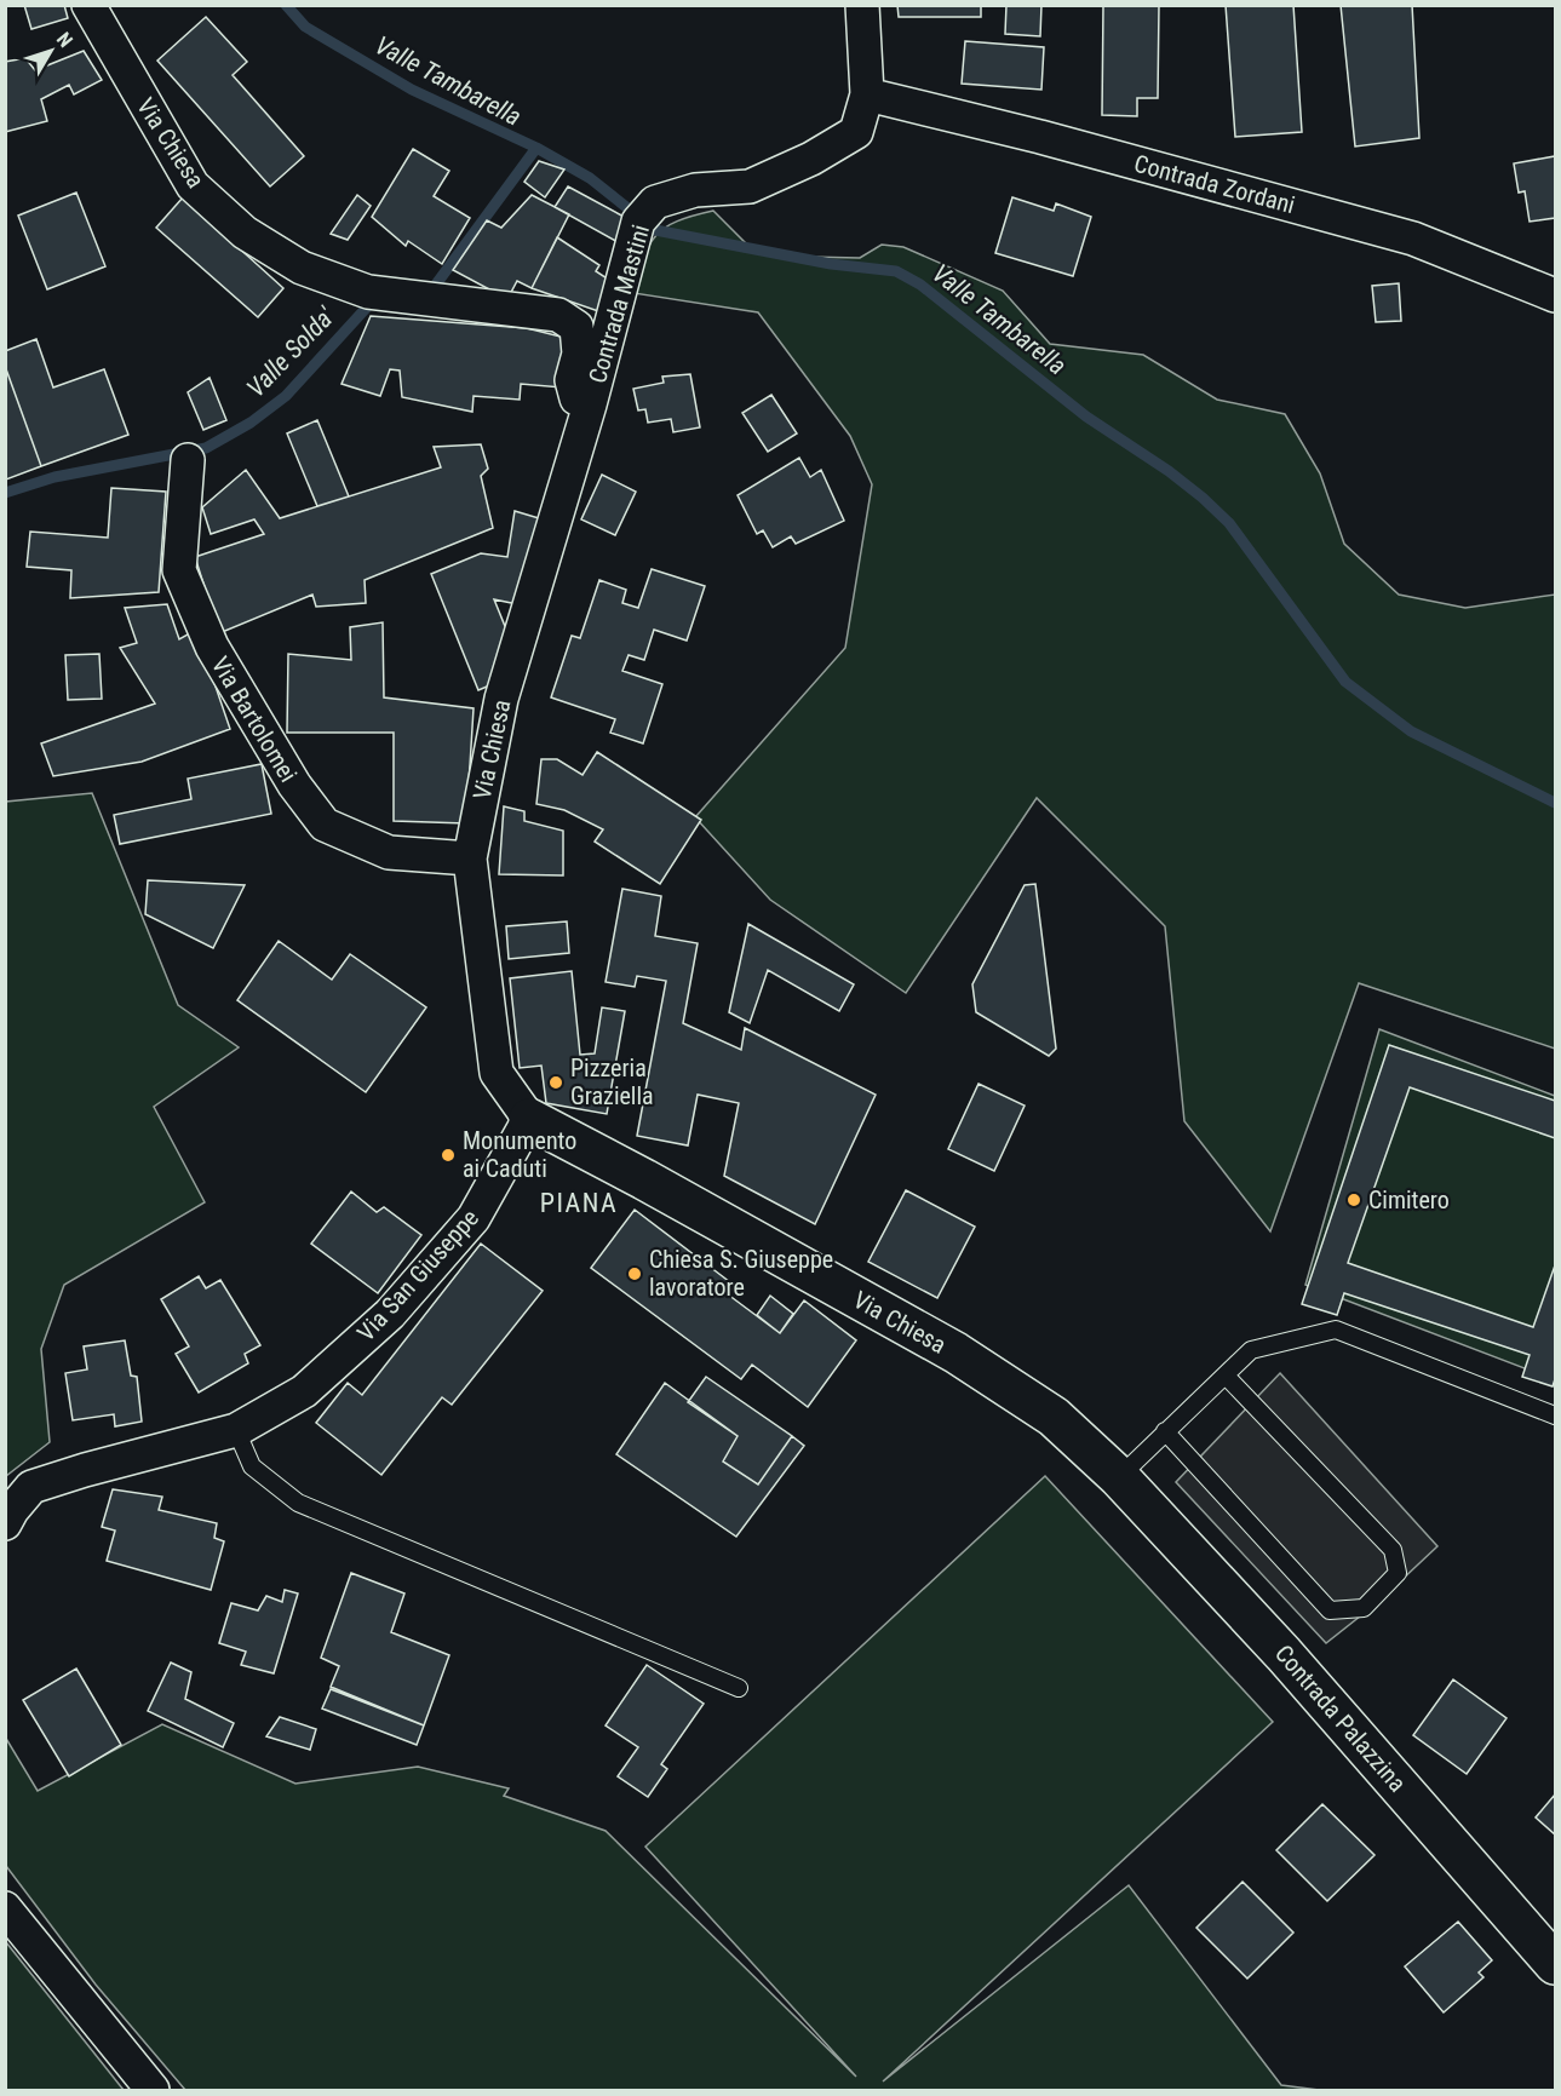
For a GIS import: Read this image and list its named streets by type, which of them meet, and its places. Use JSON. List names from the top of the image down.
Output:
{
  "streets": {
    "street": [
      "Via Chiesa",
      "Contrada Zordani",
      "Contrada Mastini",
      "Via Bartolomei",
      "Via San Giuseppe",
      "Contrada Palazzina"
    ]
  },
  "crossings": [
    ["Via Chiesa", "Contrada Mastini"],
    ["Via Chiesa", "Via Bartolomei"],
    ["Via Chiesa", "Via San Giuseppe"],
    ["Via Chiesa", "Contrada Palazzina"],
    ["Contrada Zordani", "Contrada Mastini"]
  ],
  "districts": ["PIANA"],
  "water": ["Valle Tambarella", "Valle Solda'"],
  "places": [
    "Pizzeria Graziella",
    "Monumento ai Caduti",
    "Cimitero",
    "Chiesa S. Giuseppe lavoratore"
  ],
  "north": "top right"
}
